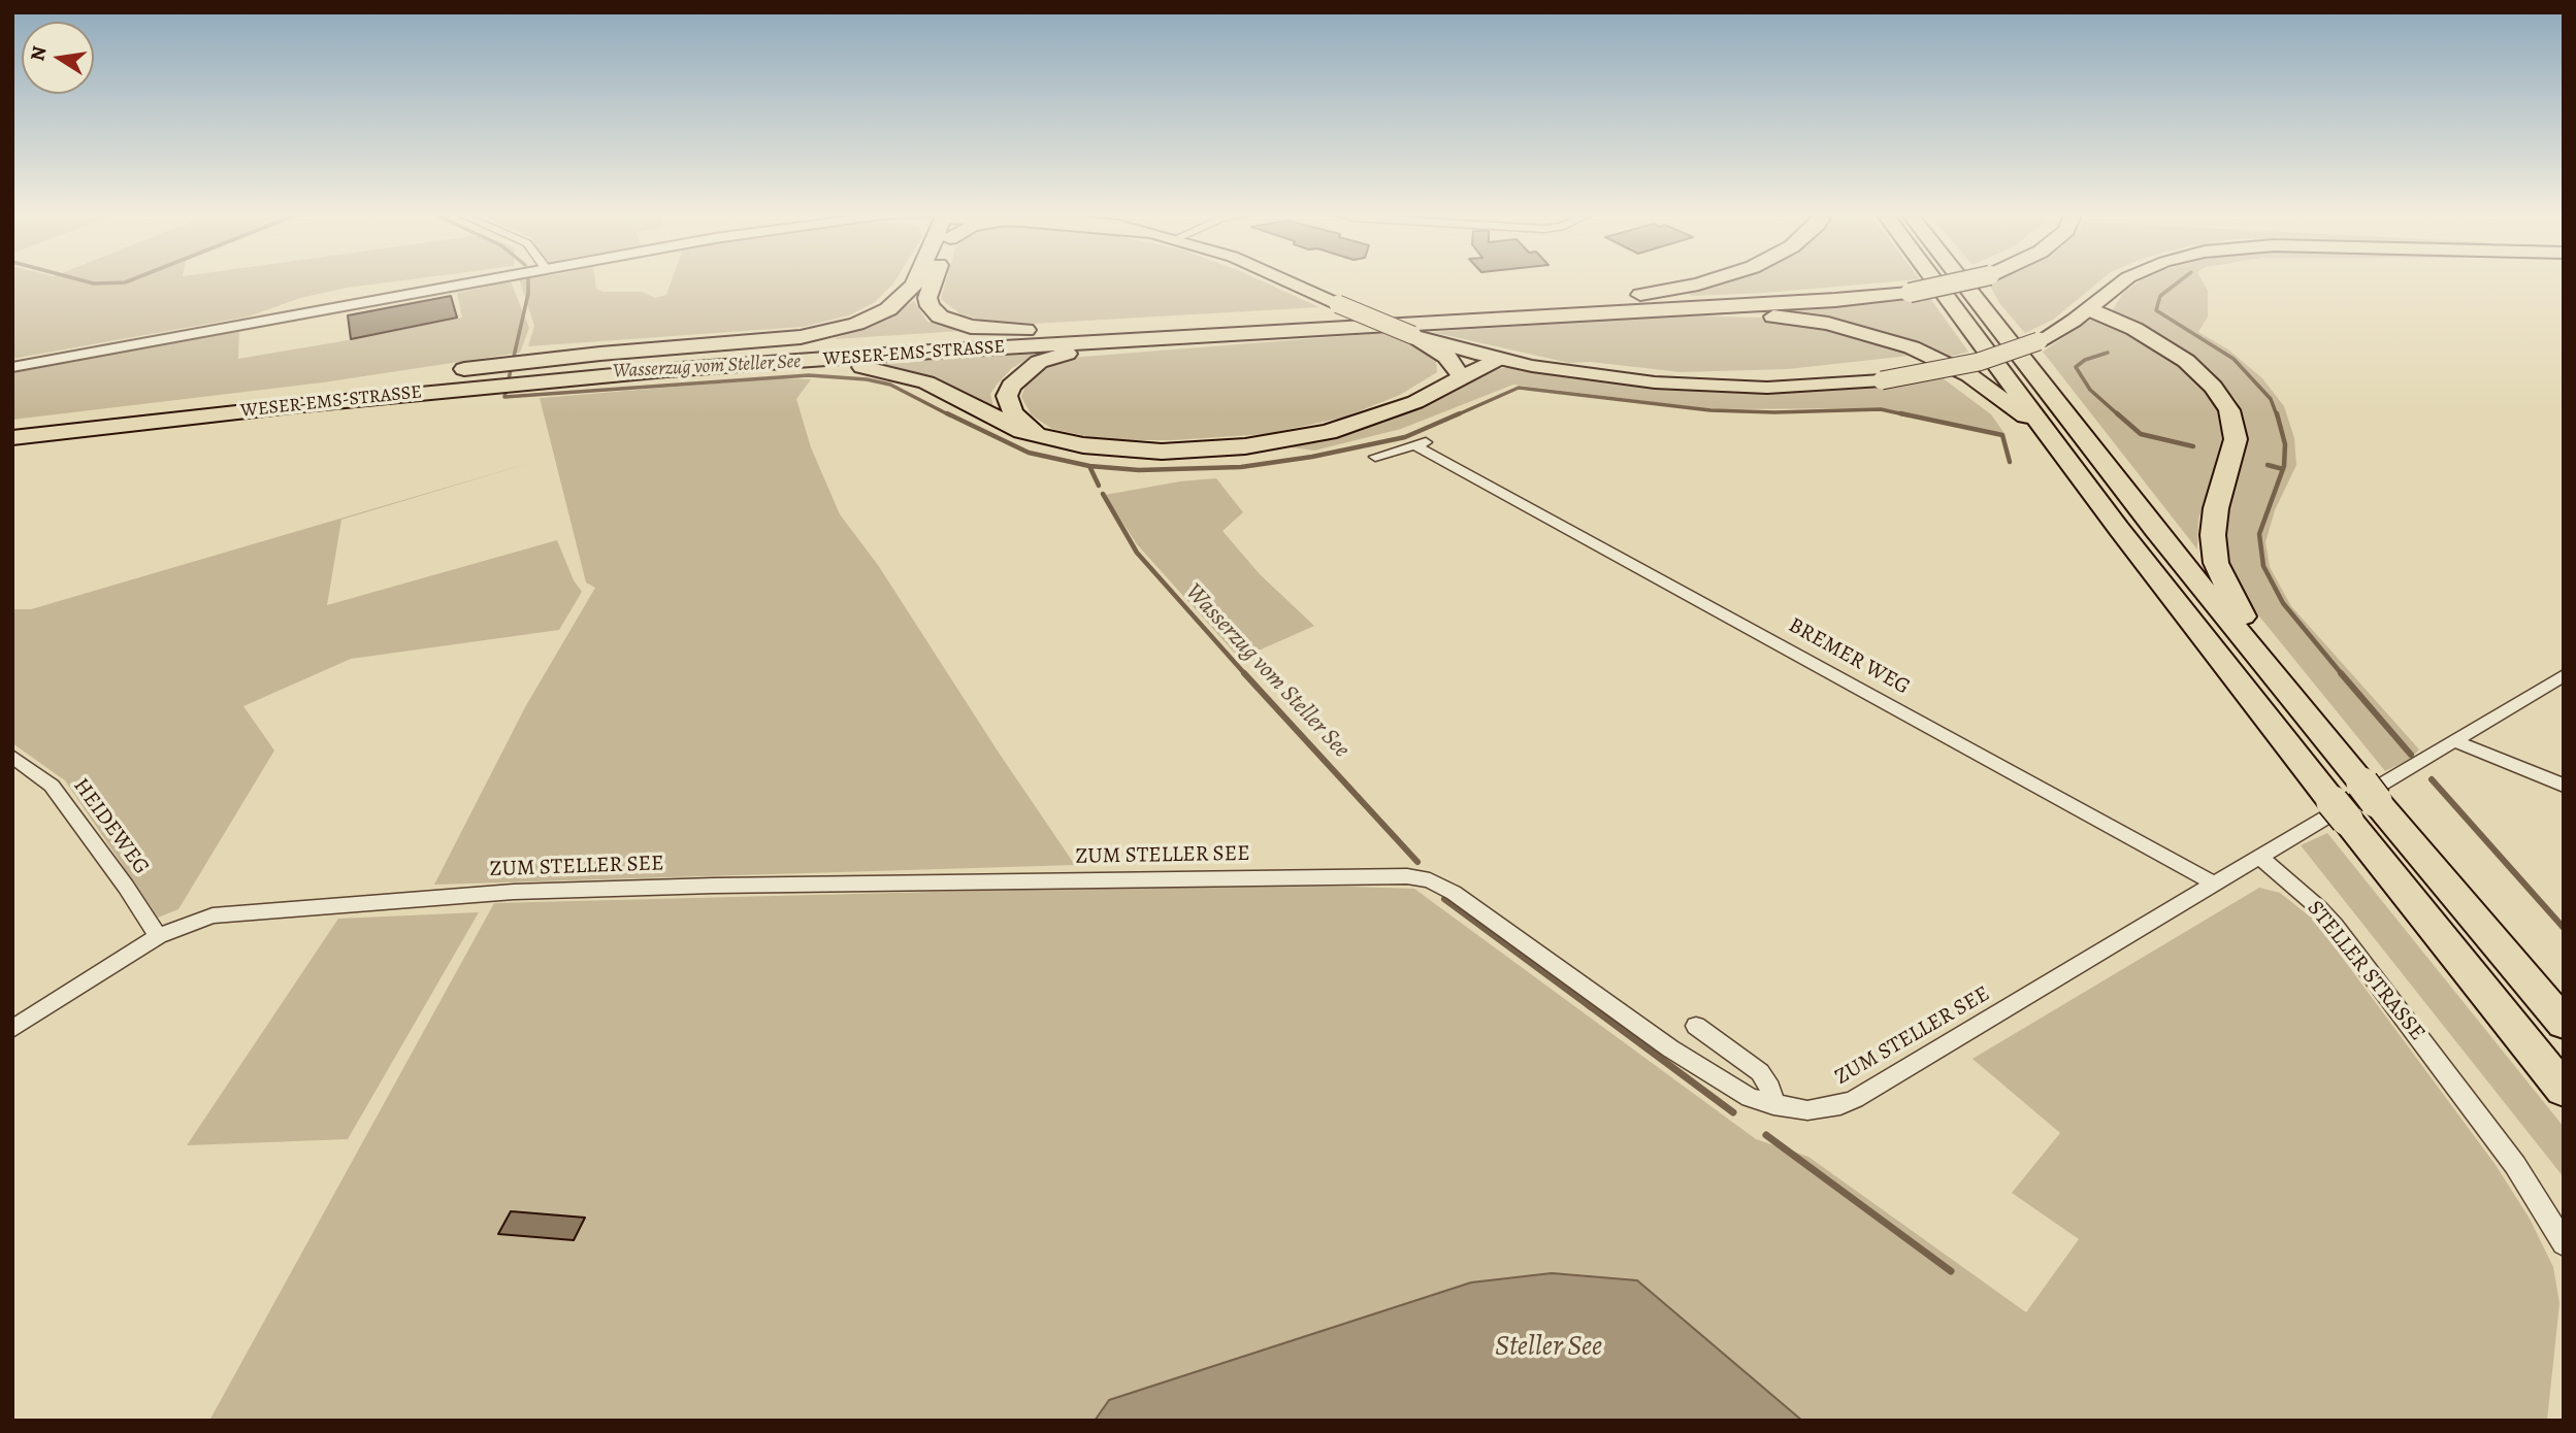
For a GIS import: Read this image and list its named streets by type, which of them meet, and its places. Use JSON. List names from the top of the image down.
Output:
{
  "streets": {
    "highway": ["WESER-EMS-STRASSE"],
    "street": [
      "BREMER WEG",
      "HEIDEWEG",
      "ZUM STELLER SEE",
      "STELLER STRASSE"
    ]
  },
  "crossings": [
    ["BREMER WEG", "ZUM STELLER SEE"],
    ["HEIDEWEG", "ZUM STELLER SEE"]
  ],
  "water": ["Wasserzug vom Steller See", "Steller See"],
  "north": "left"
}
